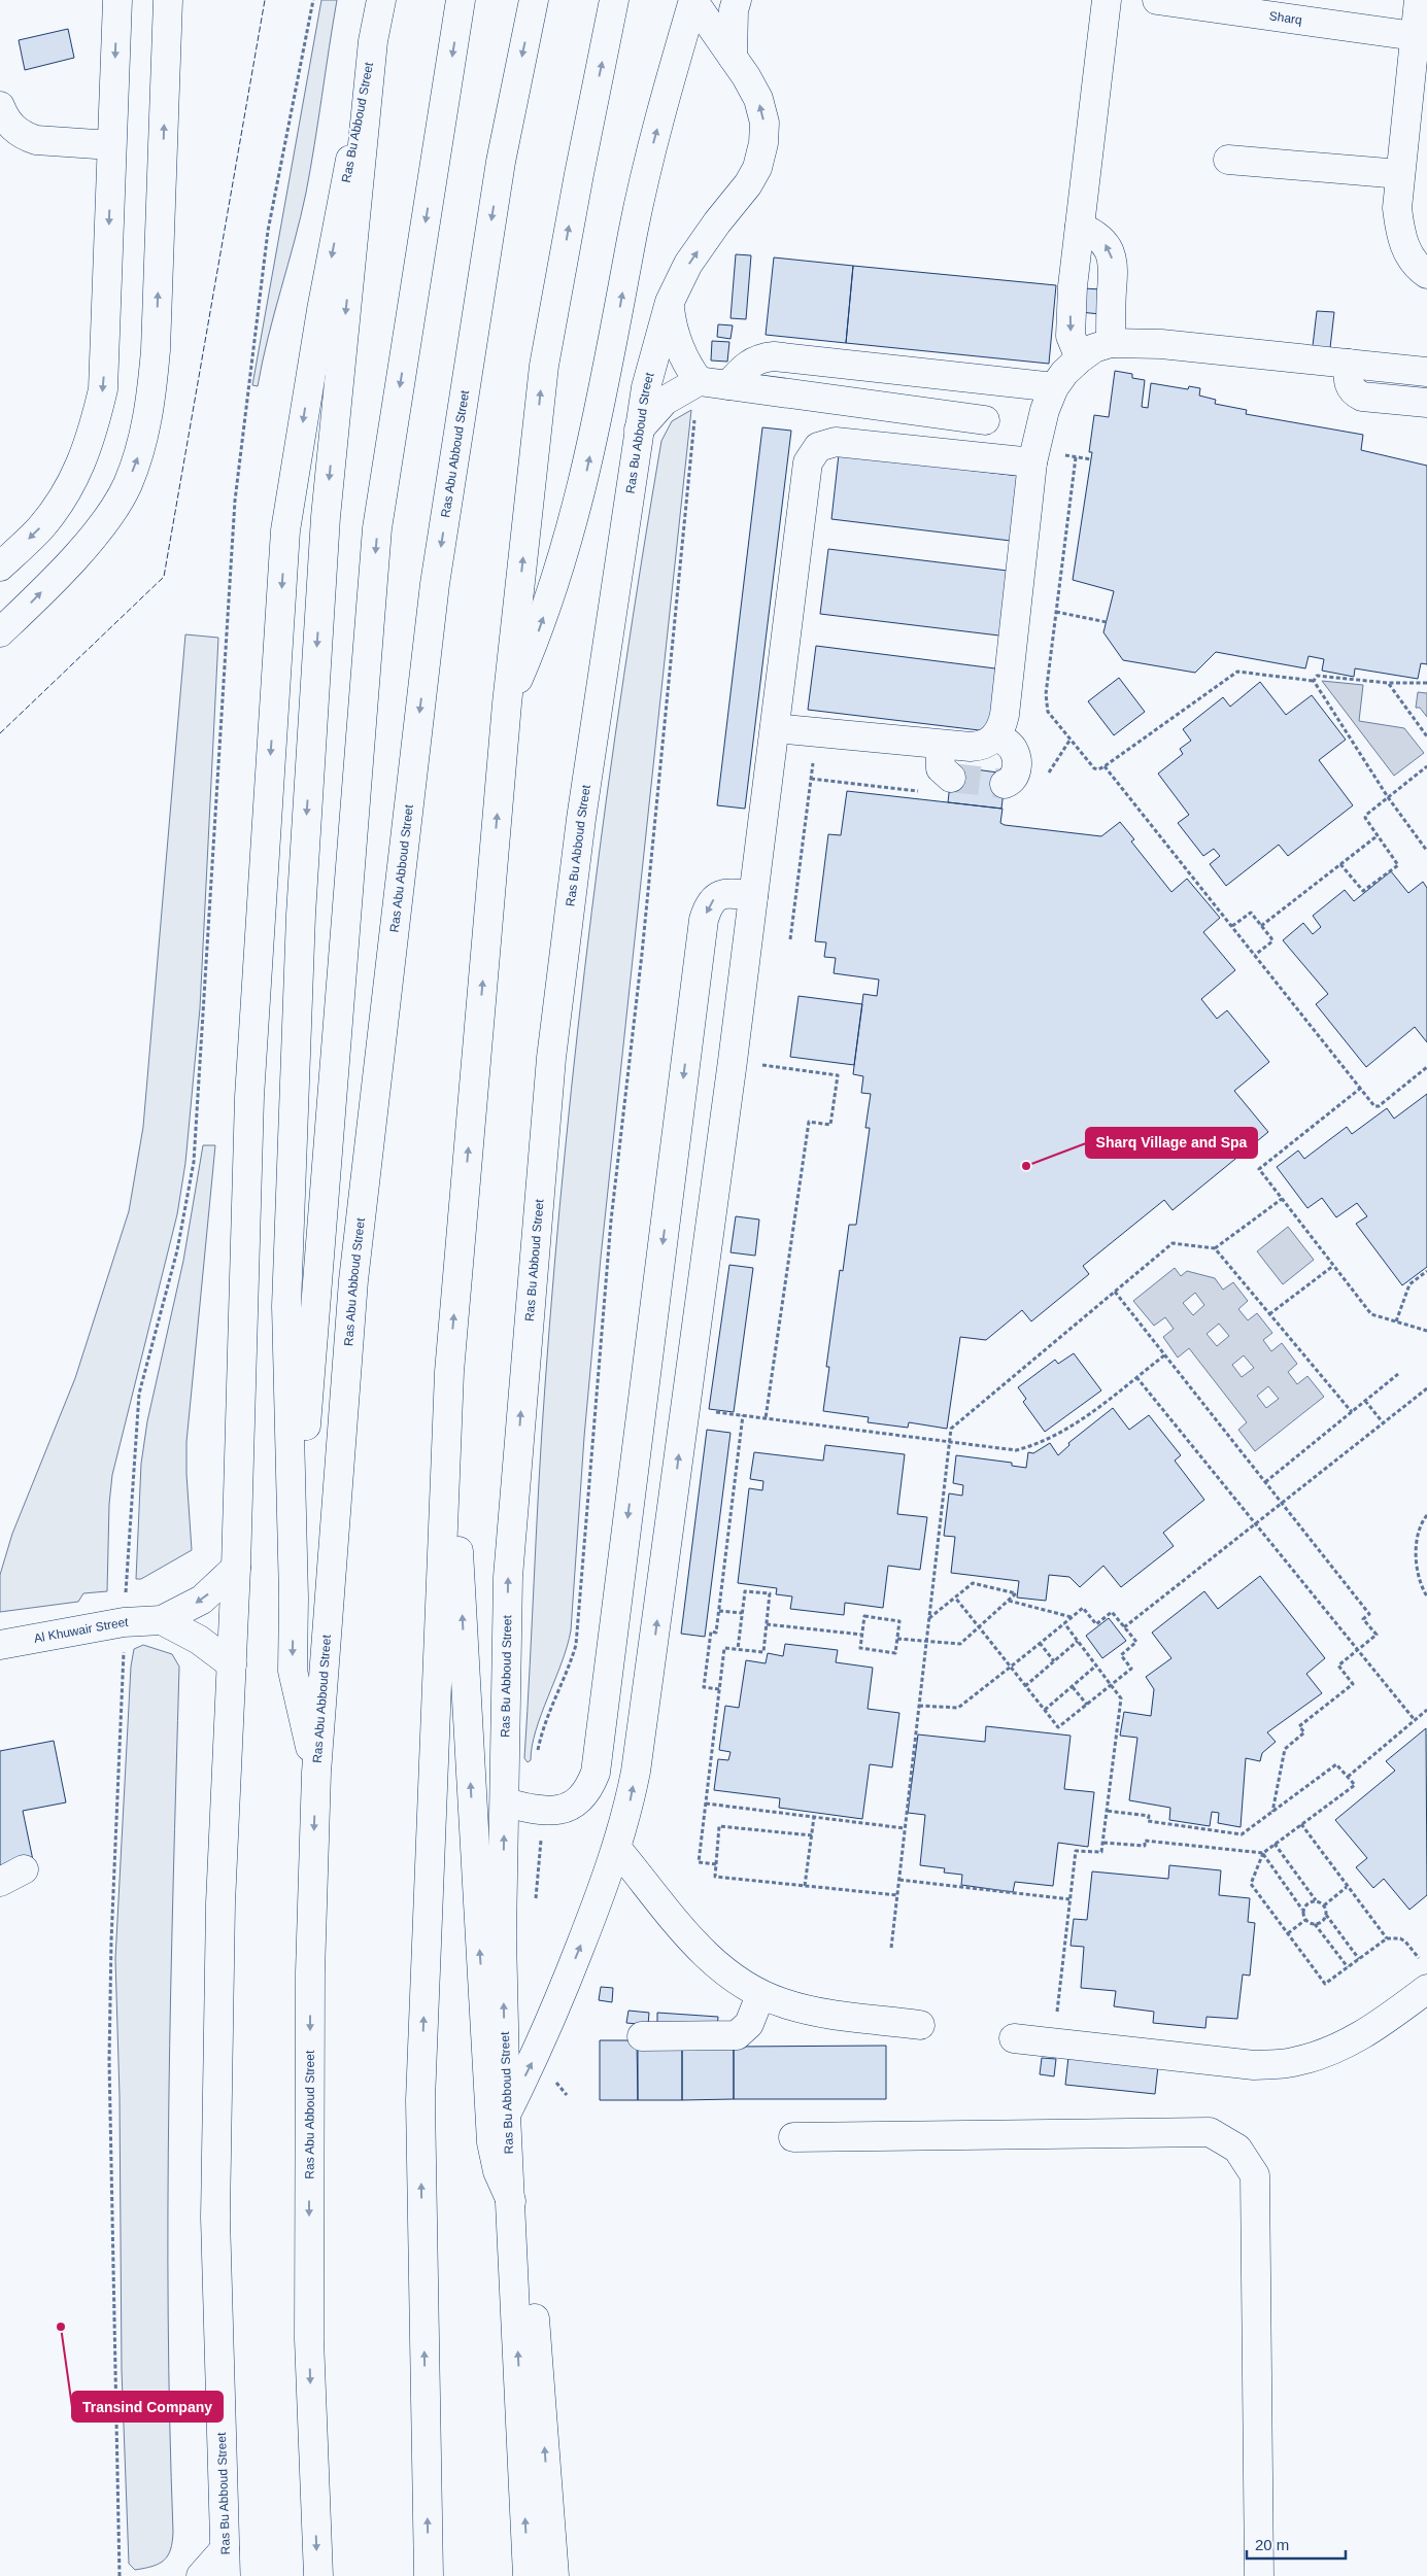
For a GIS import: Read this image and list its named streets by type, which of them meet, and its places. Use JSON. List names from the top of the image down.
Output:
{
  "streets": {
    "main road": [
      "Sharq",
      "Ras Bu Abboud Street",
      "Ras Abu Abboud Street",
      "Al Khuwair Street"
    ]
  },
  "crossings": [
    ["Ras Bu Abboud Street", "Al Khuwair Street"]
  ],
  "one_way": ["Al Khuwair Street"],
  "places": ["Sharq Village and Spa", "Transind Company"],
  "scale_bar": "20 m"
}
